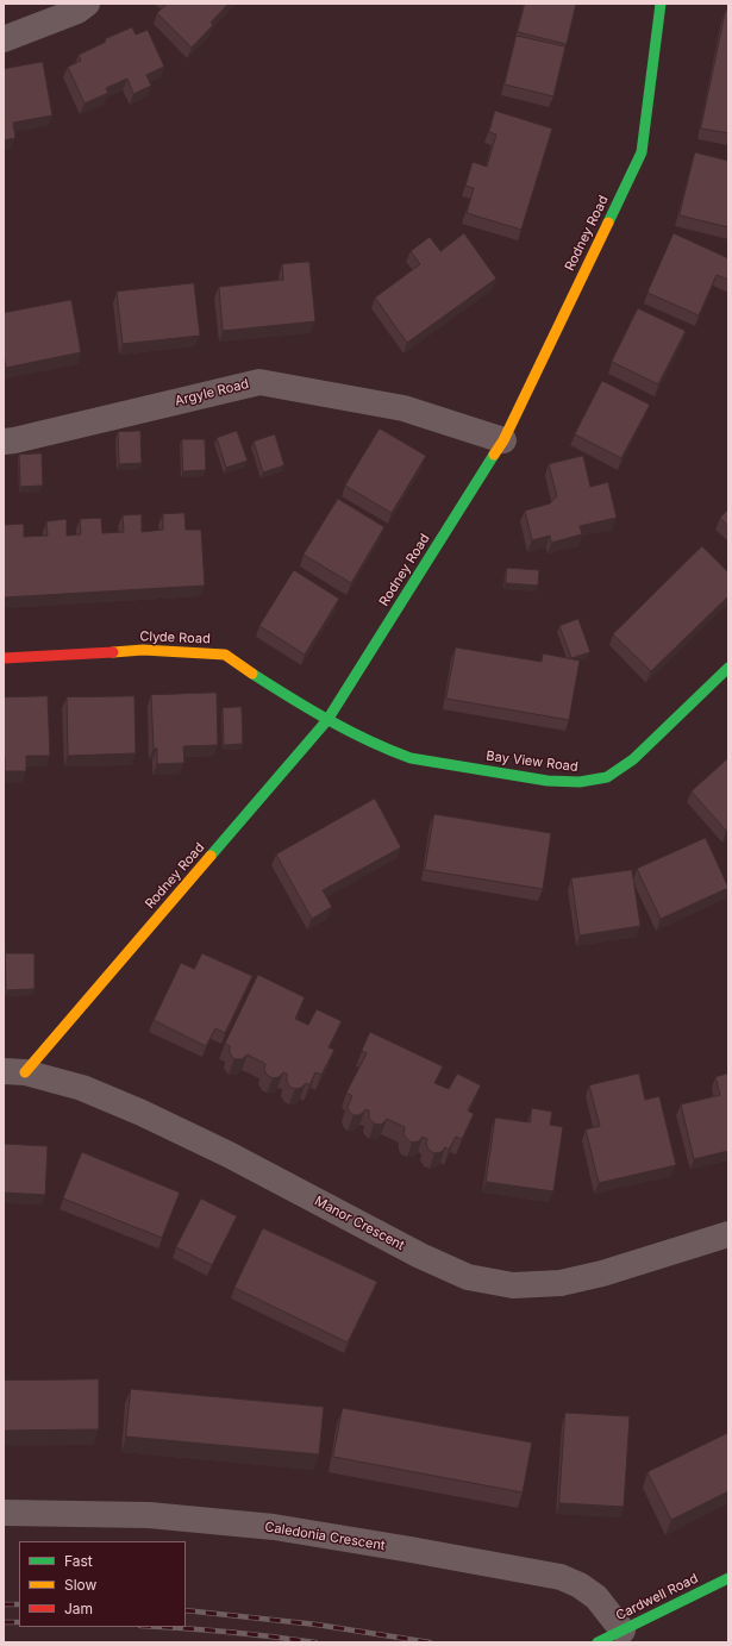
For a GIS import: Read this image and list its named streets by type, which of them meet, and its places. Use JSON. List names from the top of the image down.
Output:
{
  "streets": {
    "street": [
      "Rodney Road",
      "Argyle Road",
      "Clyde Road",
      "Bay View Road",
      "Manor Crescent",
      "Caledonia Crescent",
      "Cardwell Road"
    ]
  },
  "crossings": [
    ["Rodney Road", "Argyle Road"],
    ["Rodney Road", "Clyde Road"],
    ["Rodney Road", "Bay View Road"],
    ["Rodney Road", "Manor Crescent"],
    ["Clyde Road", "Bay View Road"],
    ["Caledonia Crescent", "Cardwell Road"]
  ],
  "legend": ["Fast", "Slow", "Jam"]
}
